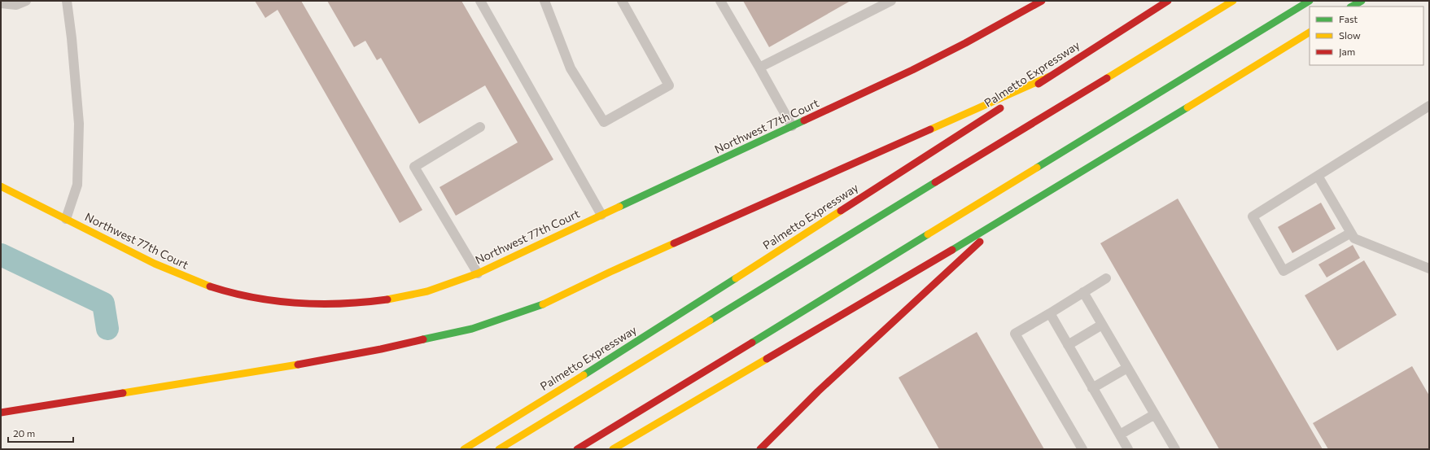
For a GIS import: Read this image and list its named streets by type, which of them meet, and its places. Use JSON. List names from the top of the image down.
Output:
{
  "streets": {
    "main road": ["Palmetto Expressway", "Northwest 77th Court"]
  },
  "legend": ["Fast", "Slow", "Jam"],
  "scale_bar": "20 m"
}
